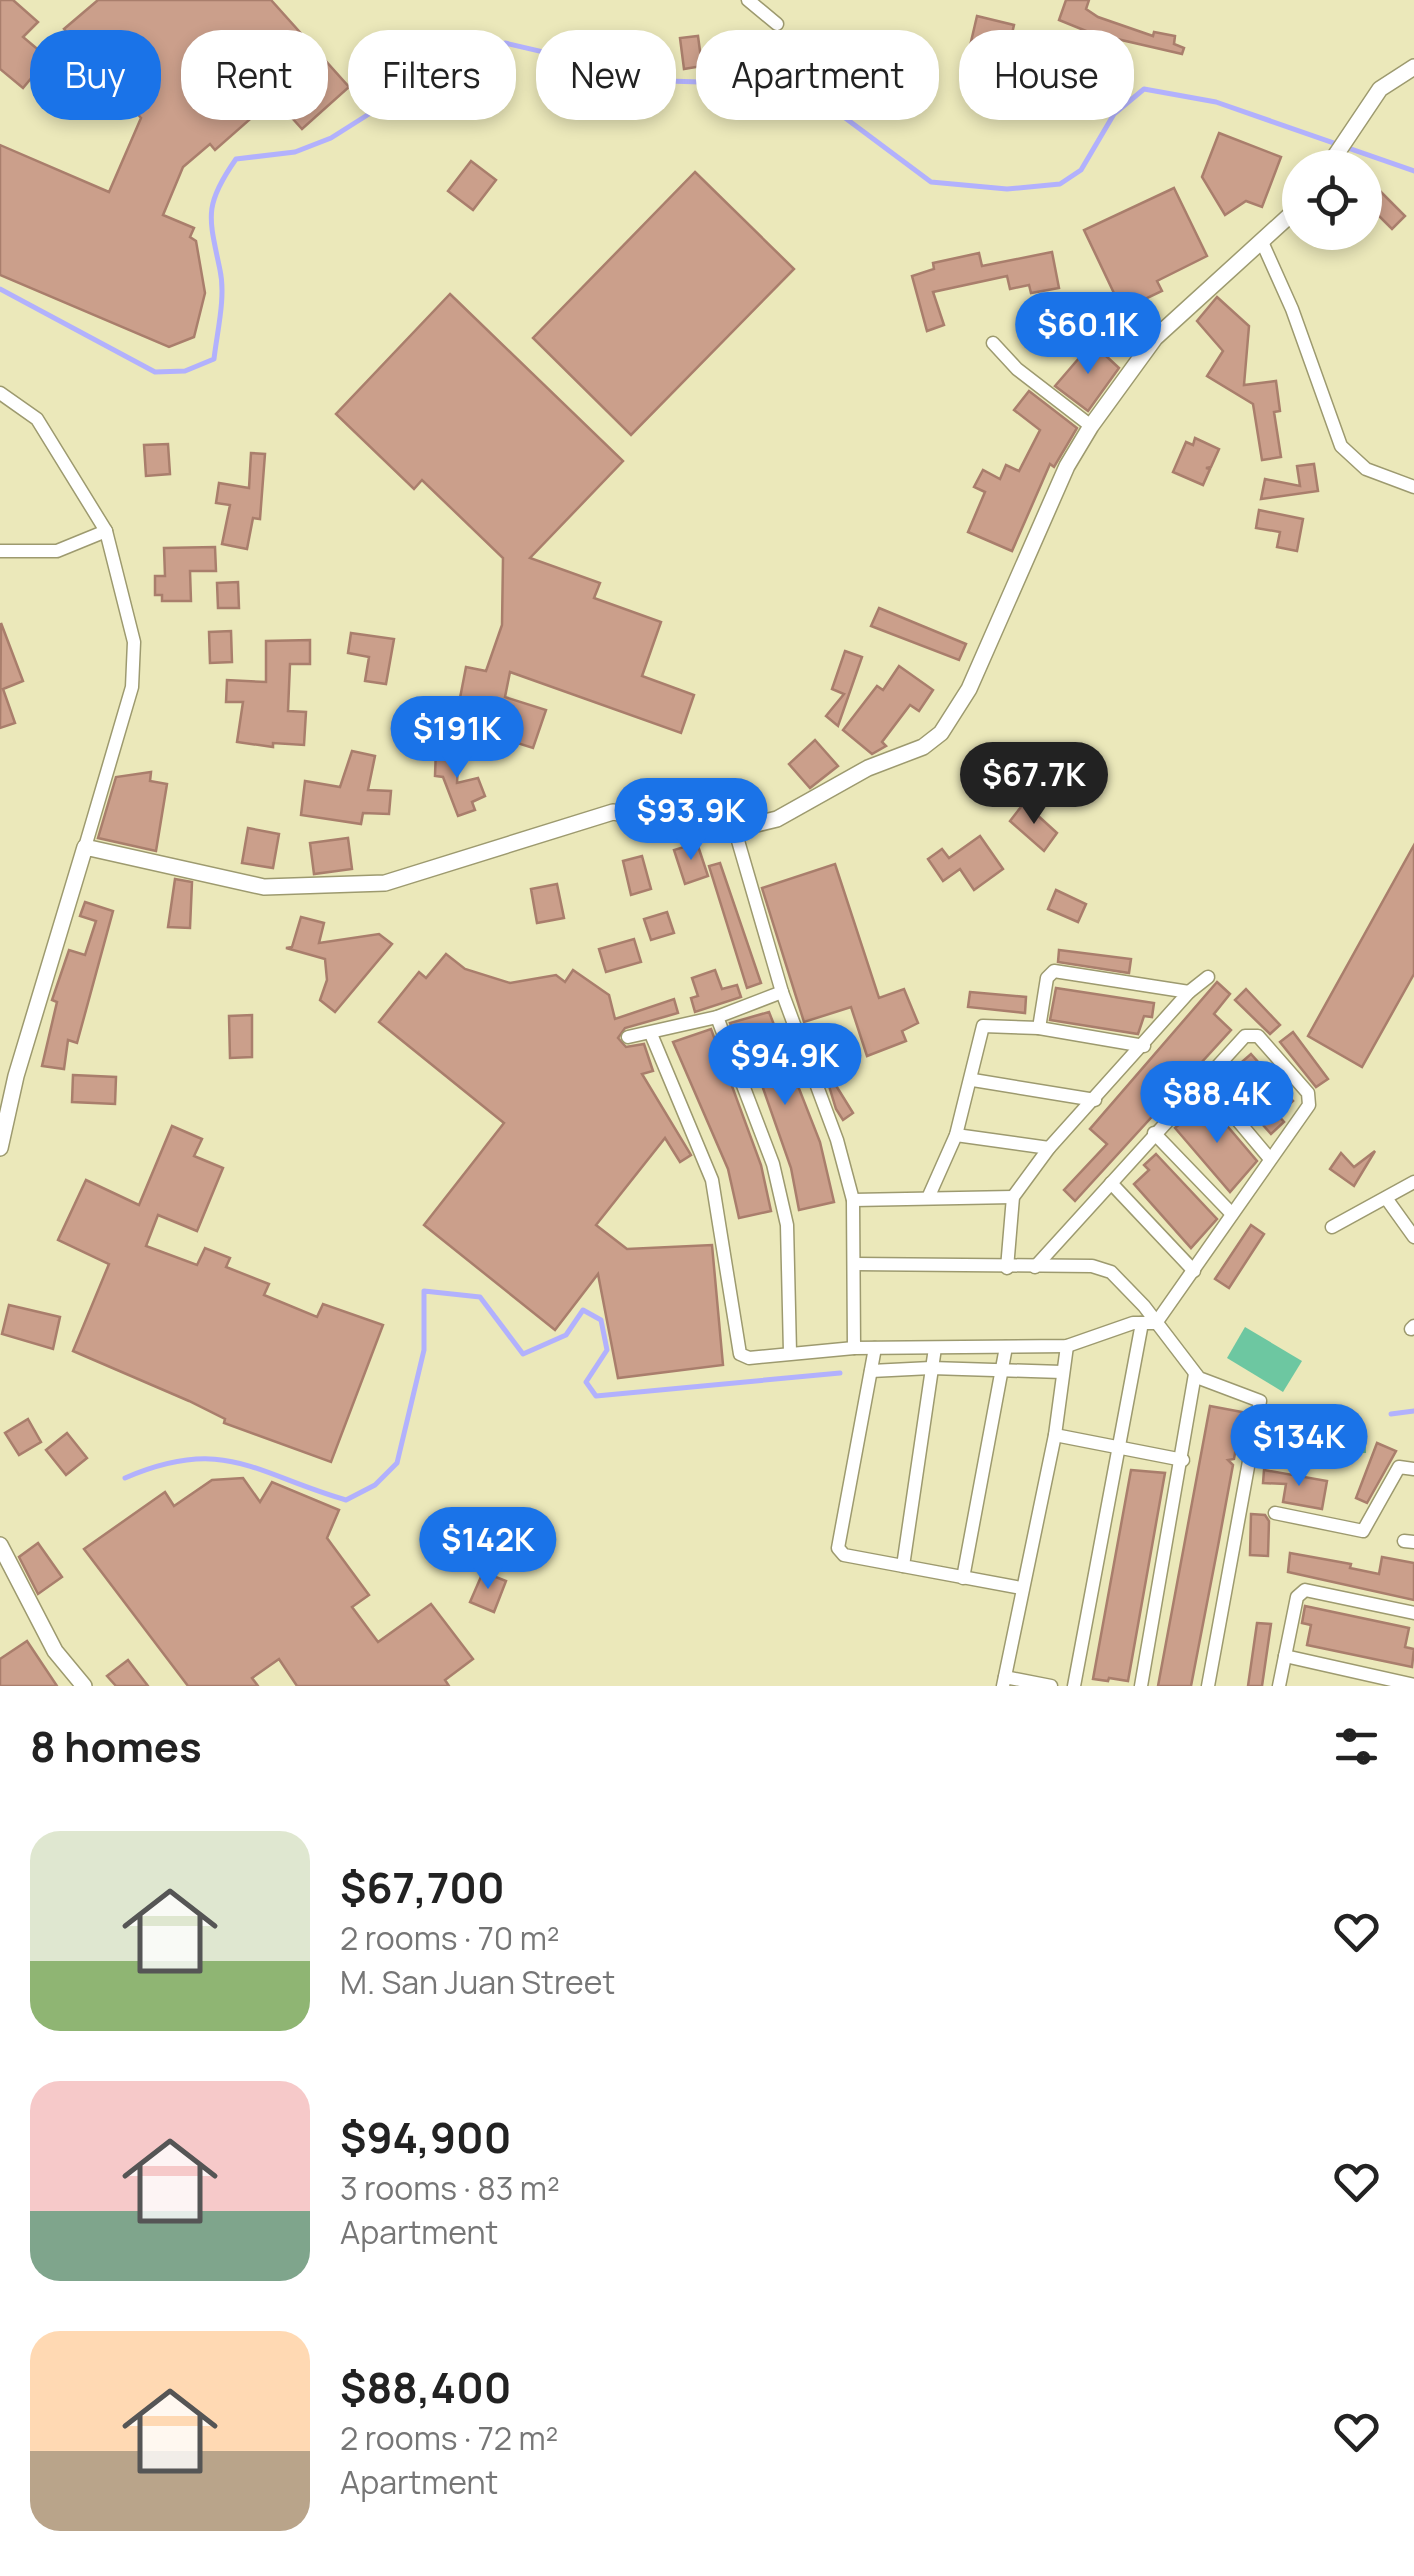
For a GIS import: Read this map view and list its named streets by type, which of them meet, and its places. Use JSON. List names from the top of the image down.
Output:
{
  "page": {
    "chip": [
      "Buy",
      "Rent",
      "Filters",
      "New",
      "Apartment",
      "House"
    ],
    "price": [
      "$60.1K",
      "$191K",
      "$67.7K",
      "$93.9K",
      "$94.9K",
      "$88.4K",
      "$134K",
      "$142K"
    ],
    "heading": "8 homes",
    "list": [
      {
        "name": "$67,700",
        "note": "2 rooms · 70 m² · M. San Juan Street"
      },
      {
        "name": "$94,900",
        "note": "3 rooms · 83 m² · Apartment"
      },
      {
        "name": "$88,400",
        "note": "2 rooms · 72 m² · Apartment"
      }
    ]
  }
}
